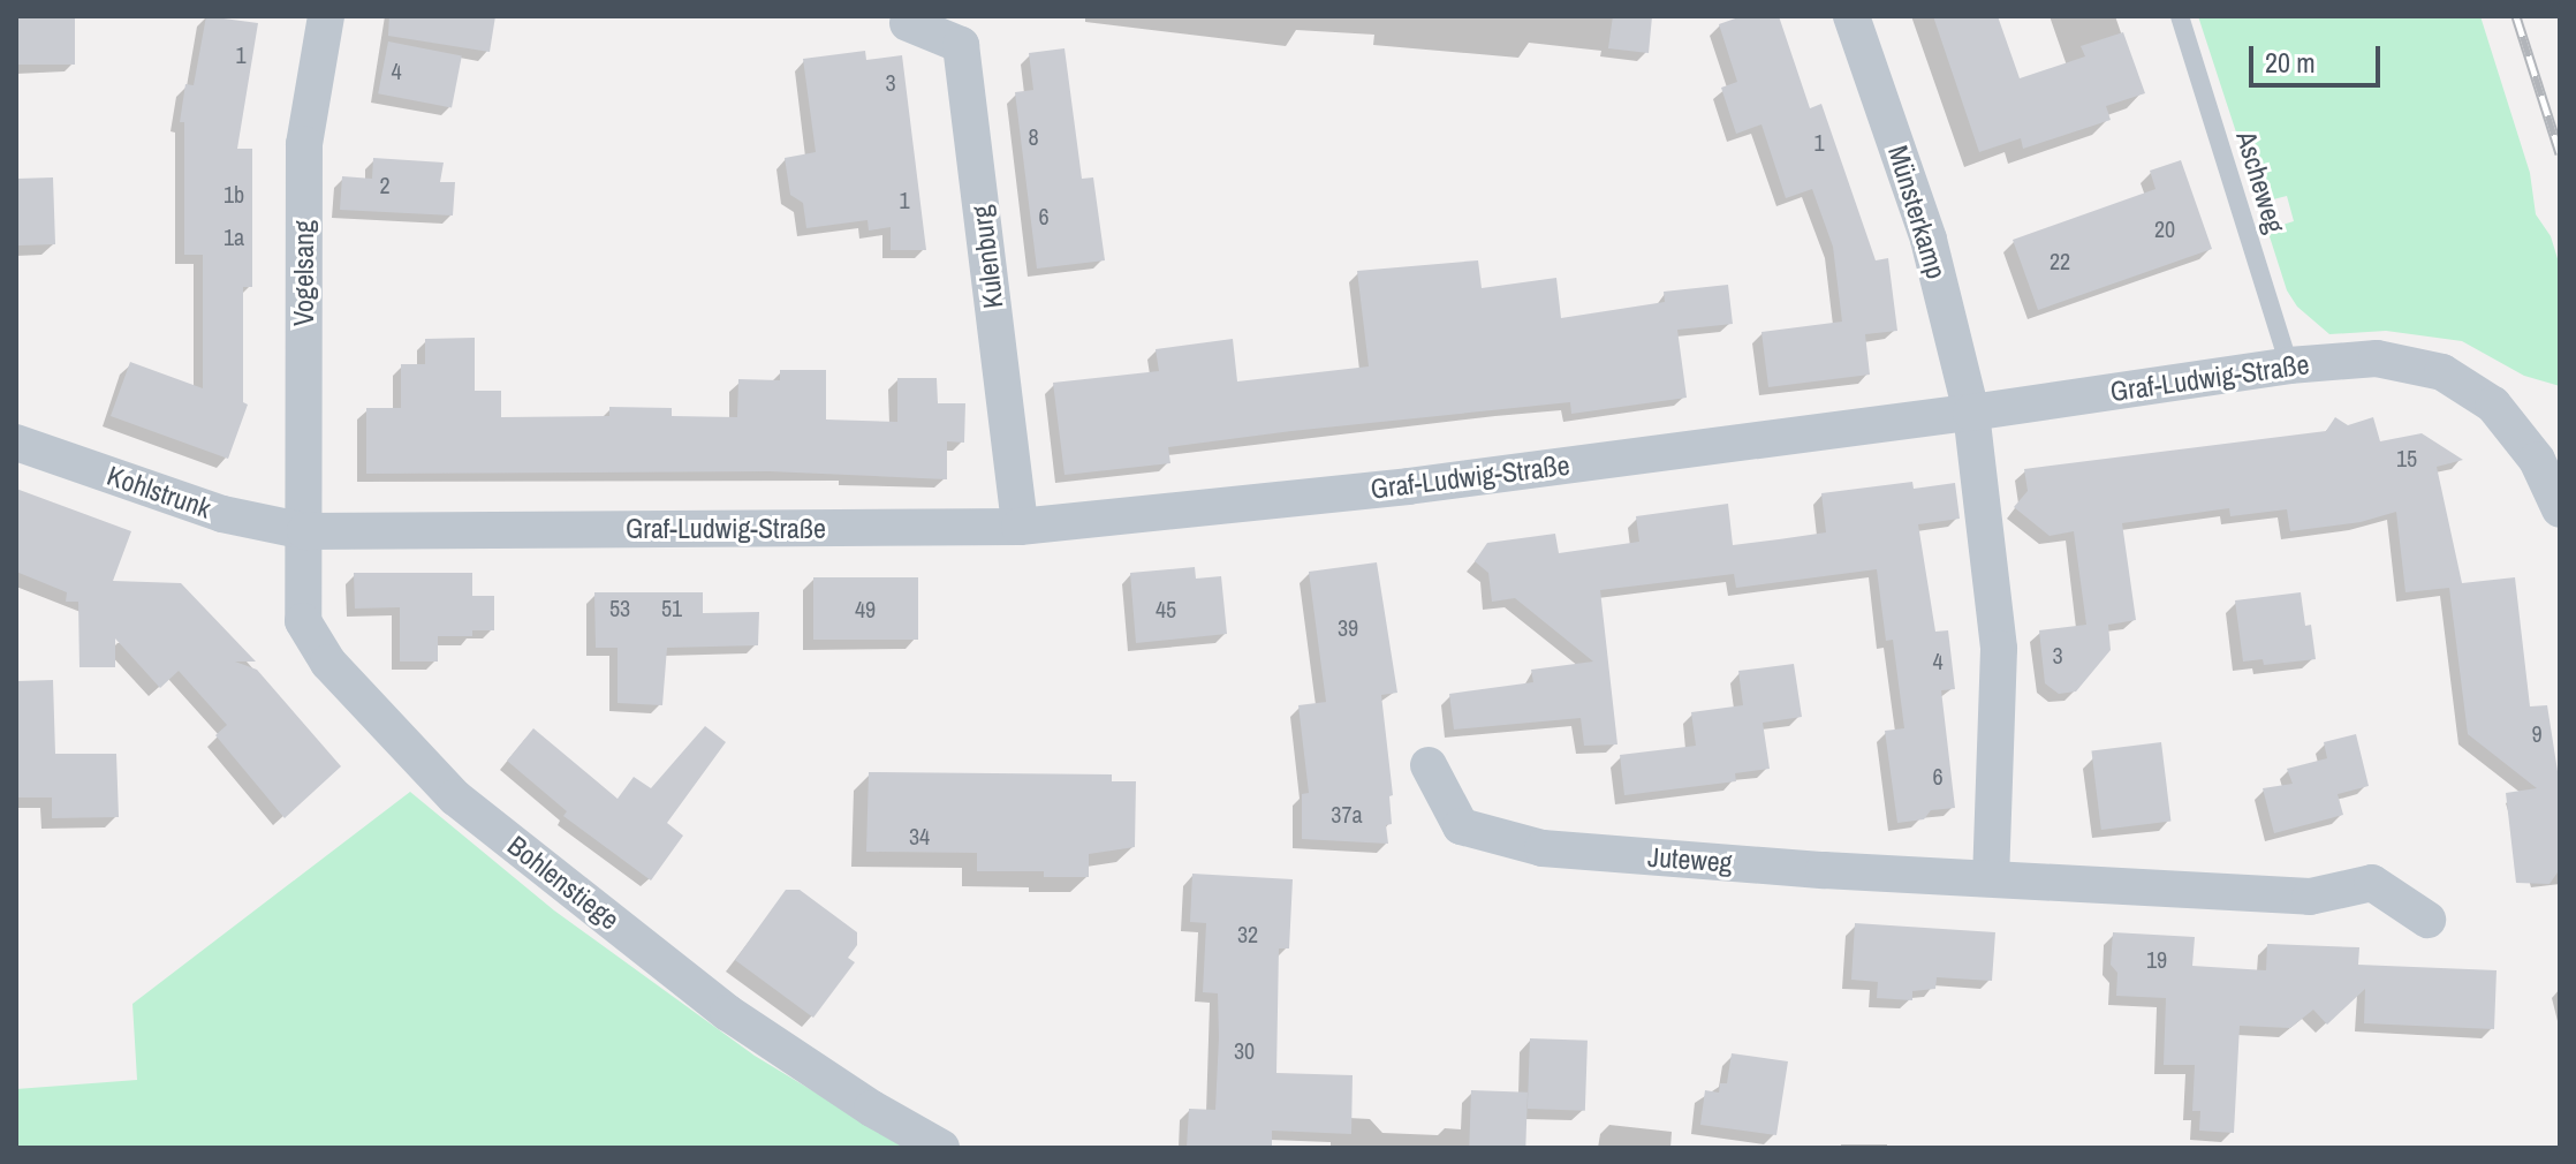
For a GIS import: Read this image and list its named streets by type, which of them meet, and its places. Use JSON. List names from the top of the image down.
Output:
{
  "streets": {
    "street": [
      "Münsterkamp",
      "Kulenburg",
      "Vogelsang",
      "Graf-Ludwig-Straße",
      "Kohlstrunk",
      "Juteweg",
      "Bohlenstiege"
    ],
    "lane": ["Ascheweg"]
  },
  "crossings": [
    ["Ascheweg", "Graf-Ludwig-Straße"],
    ["Münsterkamp", "Graf-Ludwig-Straße"],
    ["Kulenburg", "Graf-Ludwig-Straße"],
    ["Vogelsang", "Graf-Ludwig-Straße"],
    ["Vogelsang", "Kohlstrunk"],
    ["Vogelsang", "Bohlenstiege"],
    ["Graf-Ludwig-Straße", "Kohlstrunk"],
    ["Graf-Ludwig-Straße", "Bohlenstiege"],
    ["Kohlstrunk", "Bohlenstiege"]
  ],
  "house_numbers": [
    "1",
    "4",
    "3",
    "8",
    "1",
    "2",
    "1b",
    "1",
    "6",
    "20",
    "1a",
    "22",
    "15",
    "53",
    "51",
    "49",
    "45",
    "39",
    "3",
    "4",
    "9",
    "6",
    "37a",
    "34",
    "32",
    "19",
    "30"
  ],
  "scale_bar": "20 m"
}
